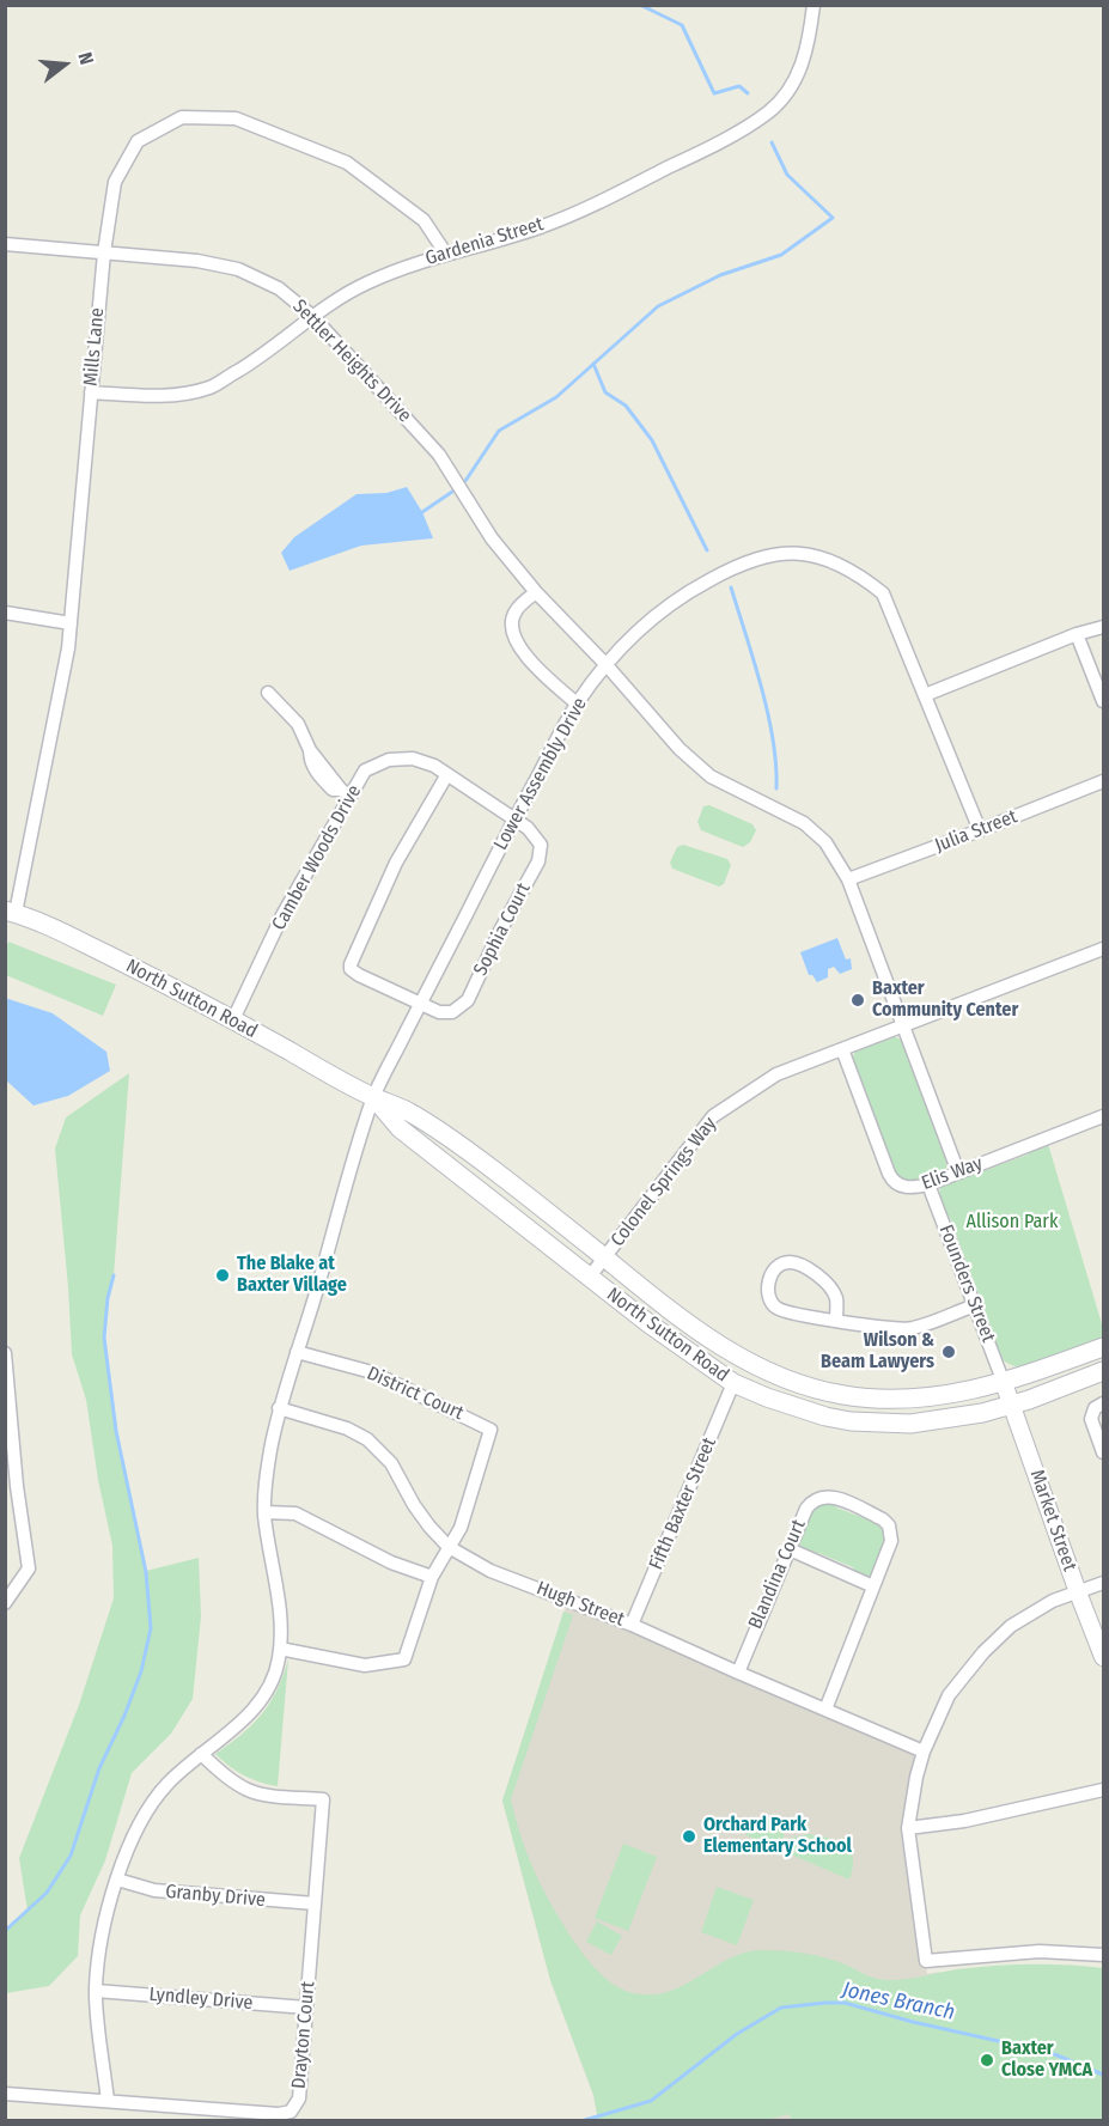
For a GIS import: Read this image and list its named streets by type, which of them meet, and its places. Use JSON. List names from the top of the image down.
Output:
{
  "streets": {
    "main road": ["North Sutton Road"],
    "street": [
      "Gardenia Street",
      "Mills Lane",
      "Settler Heights Drive",
      "Lower Assembly Drive",
      "Julia Street",
      "Camber Woods Drive",
      "Sophia Court",
      "Elis Way",
      "Colonel Springs Way",
      "Founders Street",
      "District Court",
      "Fifth Baxter Street",
      "Market Street",
      "Blandina Court",
      "Hugh Street",
      "Granby Drive",
      "Lyndley Drive",
      "Drayton Court"
    ]
  },
  "crossings": [
    ["Gardenia Street", "Mills Lane"],
    ["Gardenia Street", "Settler Heights Drive"],
    ["Mills Lane", "Settler Heights Drive"],
    ["Mills Lane", "North Sutton Road"],
    ["Settler Heights Drive", "Lower Assembly Drive"],
    ["Lower Assembly Drive", "Julia Street"],
    ["Lower Assembly Drive", "Camber Woods Drive"],
    ["Lower Assembly Drive", "Sophia Court"],
    ["Lower Assembly Drive", "North Sutton Road"],
    ["Lower Assembly Drive", "District Court"],
    ["Lower Assembly Drive", "Hugh Street"],
    ["Lower Assembly Drive", "Granby Drive"],
    ["Lower Assembly Drive", "Lyndley Drive"],
    ["Lower Assembly Drive", "Drayton Court"],
    ["Camber Woods Drive", "Sophia Court"],
    ["Camber Woods Drive", "North Sutton Road"],
    ["North Sutton Road", "Colonel Springs Way"],
    ["North Sutton Road", "Founders Street"],
    ["North Sutton Road", "Fifth Baxter Street"],
    ["North Sutton Road", "Market Street"],
    ["Elis Way", "Colonel Springs Way"],
    ["Elis Way", "Founders Street"],
    ["Founders Street", "Market Street"],
    ["District Court", "Hugh Street"],
    ["Fifth Baxter Street", "Hugh Street"],
    ["Blandina Court", "Hugh Street"],
    ["Granby Drive", "Drayton Court"],
    ["Lyndley Drive", "Drayton Court"]
  ],
  "water": ["Jones Branch"],
  "parks": ["Allison Park"],
  "places": [
    "Baxter Community Center",
    "The Blake at Baxter Village",
    "Wilson & Beam Lawyers",
    "Orchard Park Elementary School",
    "Baxter Close YMCA"
  ],
  "north": "right"
}
